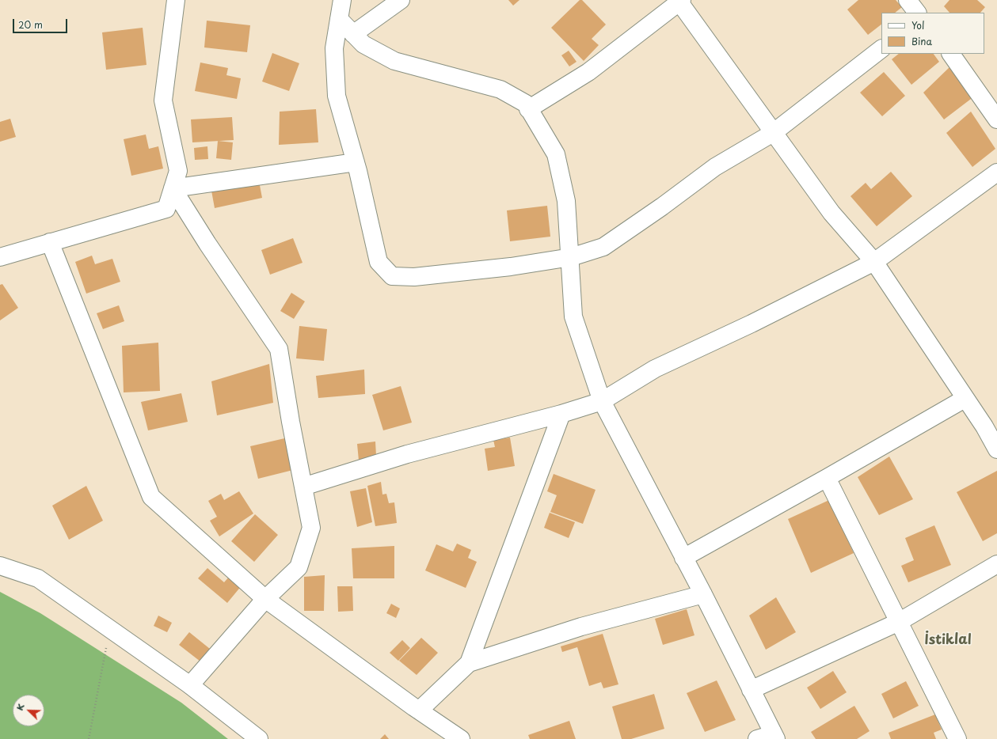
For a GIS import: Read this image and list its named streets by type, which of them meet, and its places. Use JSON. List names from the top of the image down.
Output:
{
  "districts": ["İstiklal"],
  "legend": ["Yol", "Bina"],
  "scale_bar": "20 m",
  "north": "top left"
}
